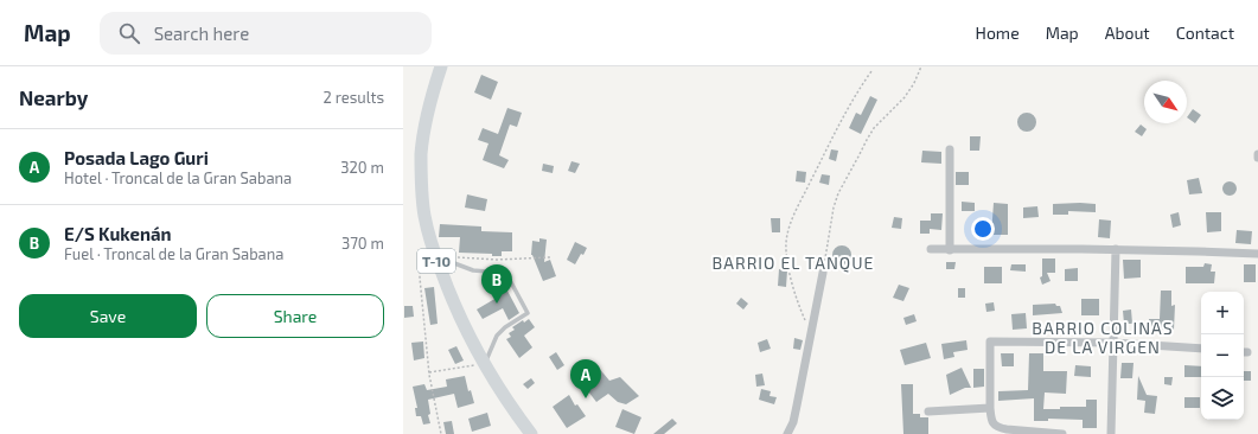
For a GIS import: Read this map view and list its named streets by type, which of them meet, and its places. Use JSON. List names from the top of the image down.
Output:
{
  "streets": {
    "highway": ["T-10"]
  },
  "districts": ["BARRIO EL TANQUE", "BARRIO COLINAS DE LA VIRGEN"],
  "north": "bottom right",
  "page": {
    "header": "Map",
    "search": "Search here",
    "nav": [
      "Home",
      "Map",
      "About",
      "Contact"
    ],
    "heading": ["Nearby", "2 results"],
    "list": [
      {
        "mark": "A",
        "name": "Posada Lago Guri",
        "note": "Hotel · Troncal de la Gran Sabana",
        "value": "320 m"
      },
      {
        "mark": "B",
        "name": "E/S Kukenán",
        "note": "Fuel · Troncal de la Gran Sabana",
        "value": "370 m"
      }
    ],
    "pins": ["B", "A"],
    "buttons": ["Save", "Share"],
    "map_buttons": ["+", "−"]
  }
}
